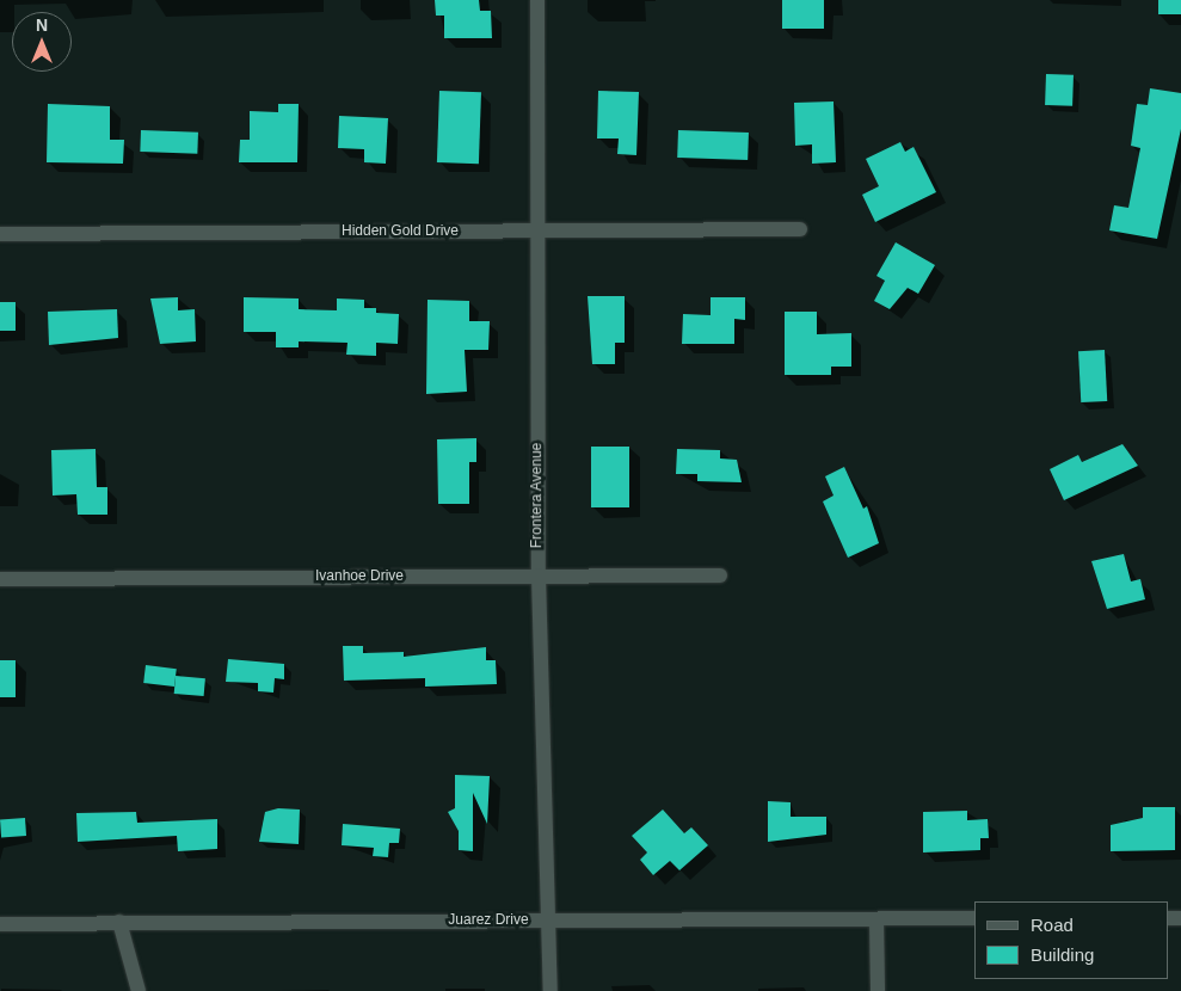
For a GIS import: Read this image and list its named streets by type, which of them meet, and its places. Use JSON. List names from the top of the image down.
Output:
{
  "streets": {
    "street": [
      "Hidden Gold Drive",
      "Frontera Avenue",
      "Ivanhoe Drive",
      "Juarez Drive"
    ]
  },
  "crossings": [
    ["Hidden Gold Drive", "Frontera Avenue"],
    ["Frontera Avenue", "Ivanhoe Drive"],
    ["Frontera Avenue", "Juarez Drive"]
  ],
  "legend": ["Road", "Building"],
  "north": "top"
}
